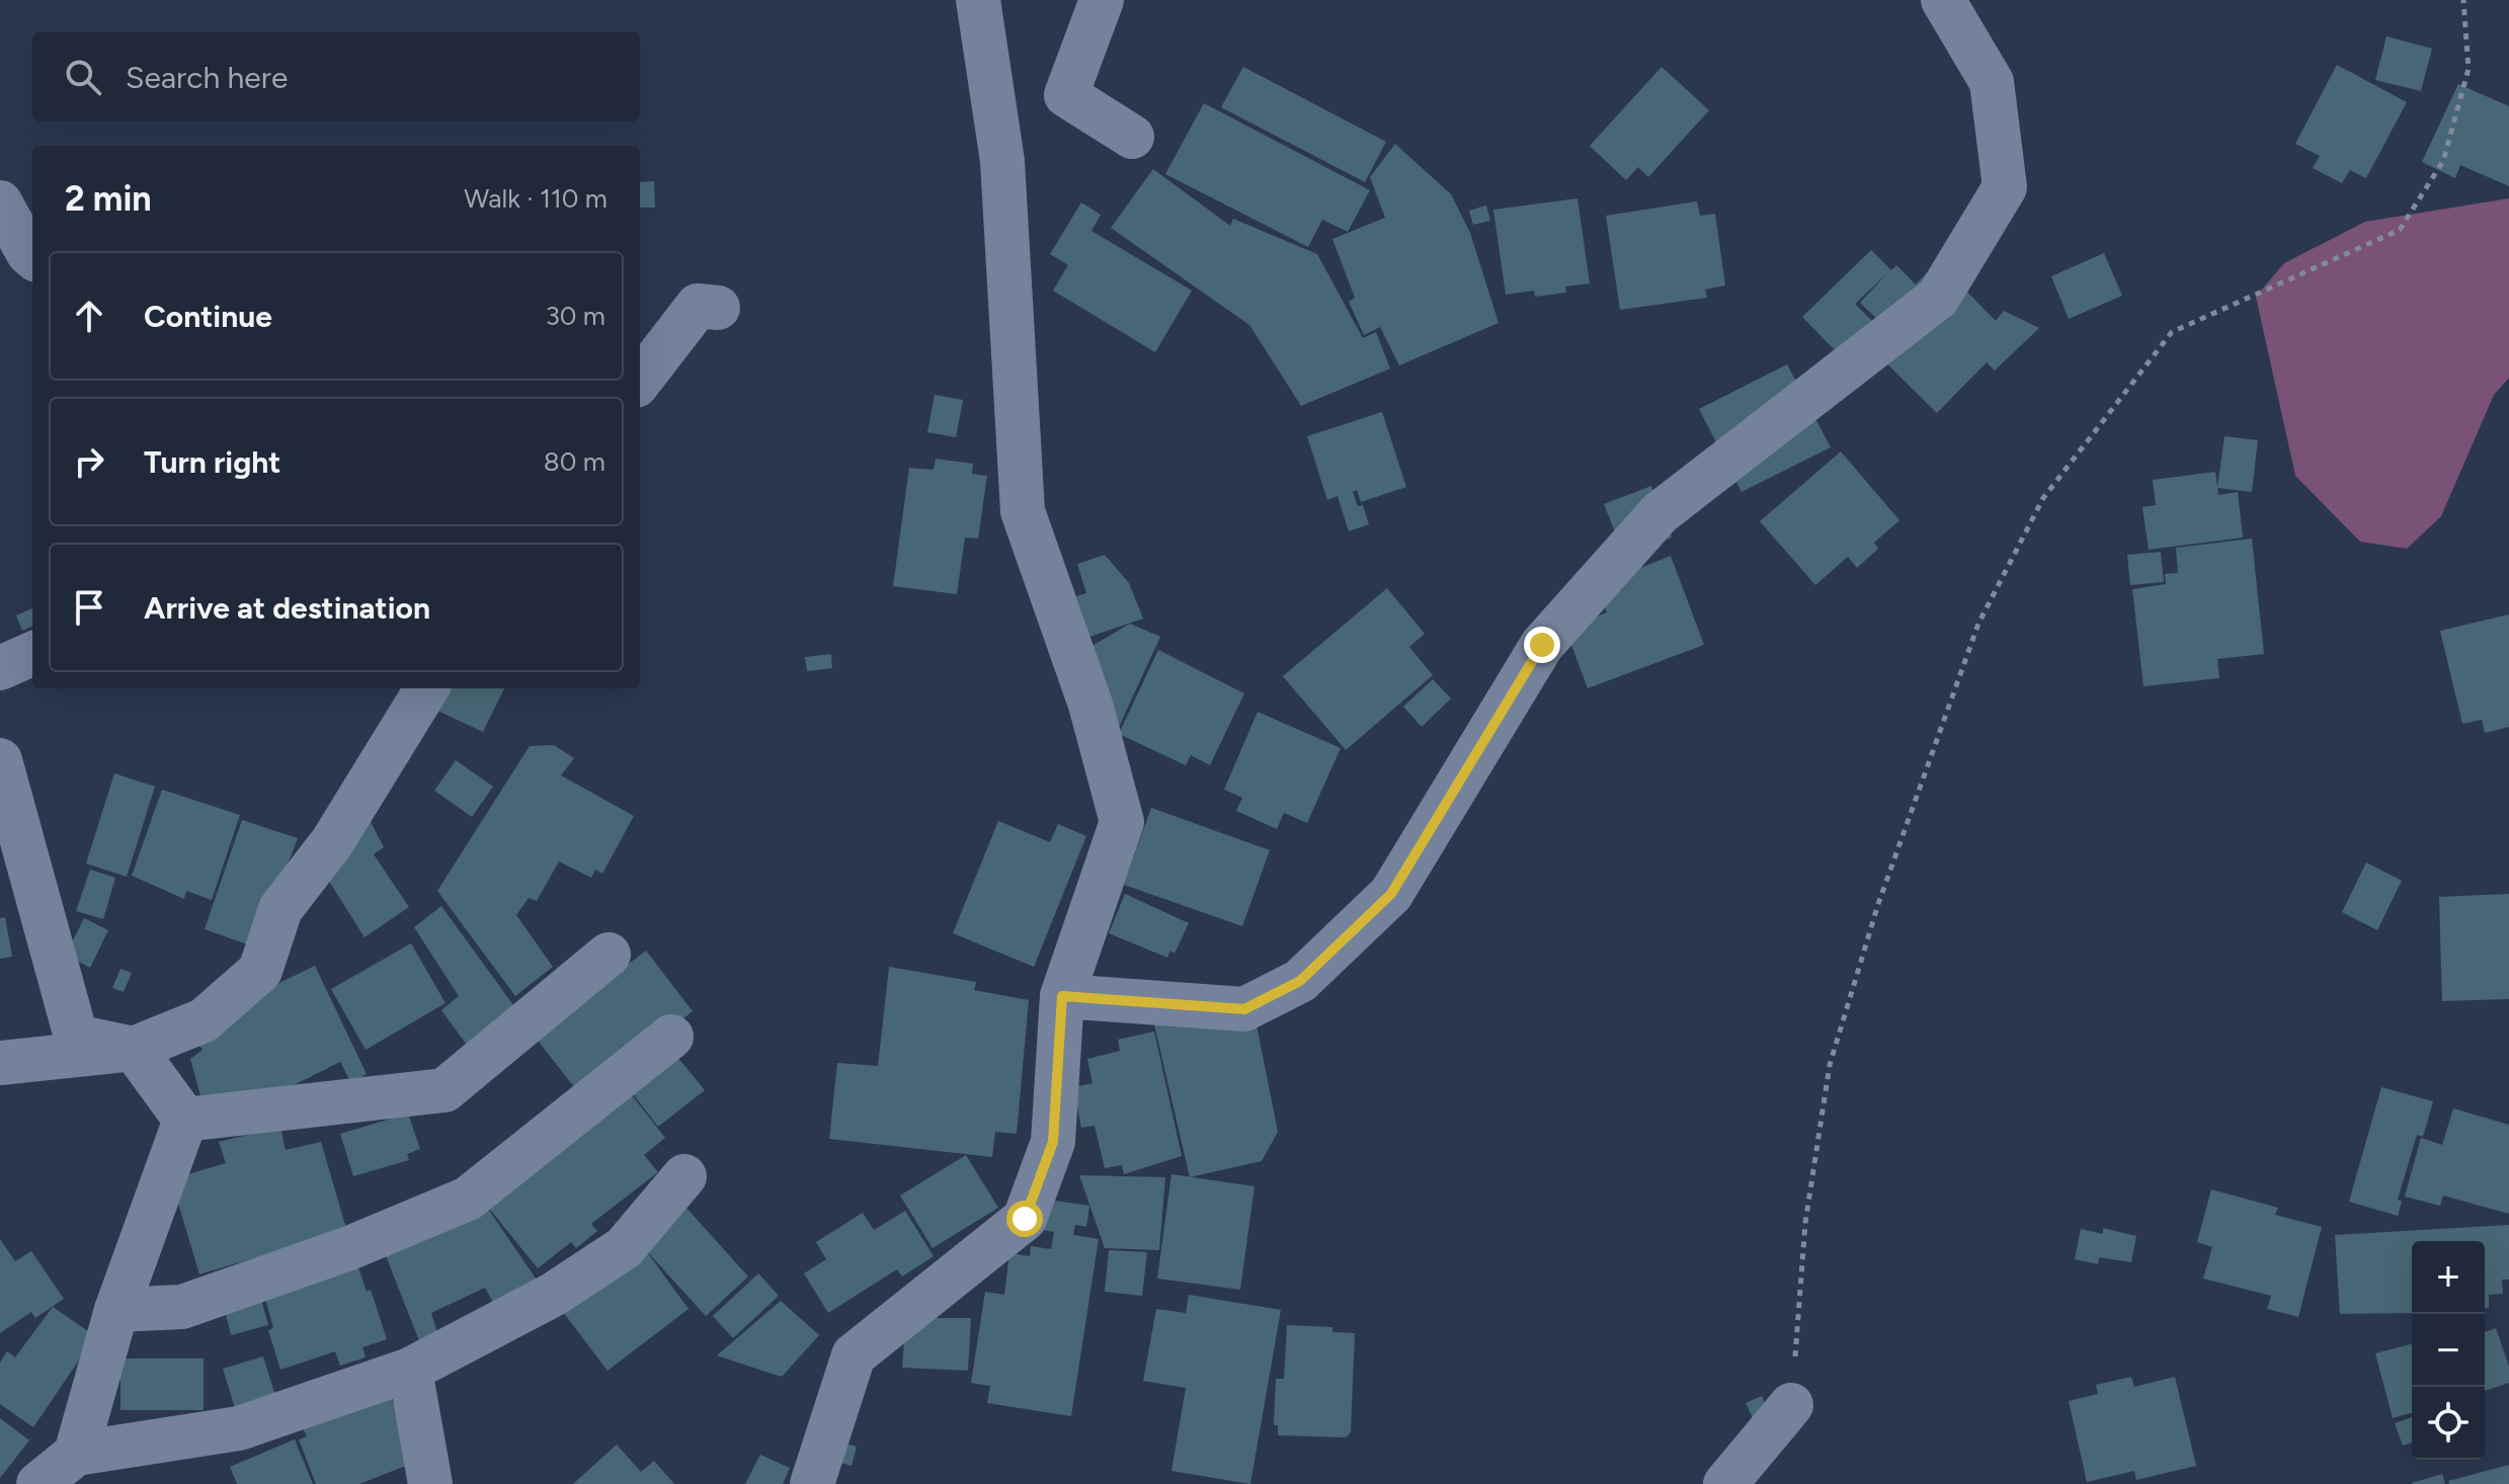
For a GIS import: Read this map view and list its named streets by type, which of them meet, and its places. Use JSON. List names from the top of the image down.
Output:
{
  "page": {
    "search": "Search here",
    "heading": ["2 min", "Walk · 110 m"],
    "list": [
      ["Continue", "30 m"],
      ["Turn right", "80 m"],
      "Arrive at destination"
    ],
    "map_buttons": ["+", "−"]
  }
}
